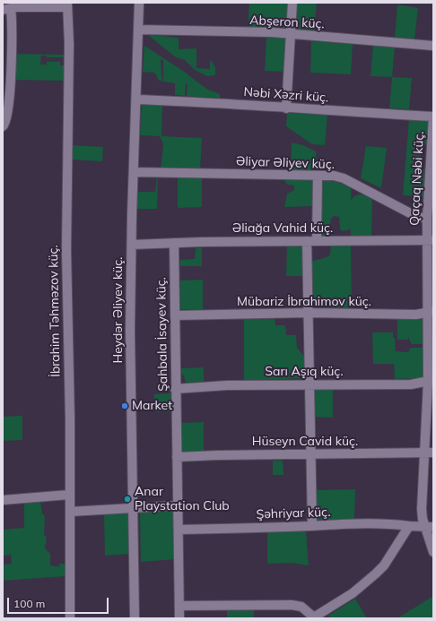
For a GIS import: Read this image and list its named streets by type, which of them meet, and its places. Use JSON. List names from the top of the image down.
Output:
{
  "streets": {
    "street": [
      "Abşeron küç.",
      "Nəbi Xəzri küç.",
      "Əliyar Əliyev küç.",
      "Qaçaq Nəbi küç.",
      "Əliağa Vahid küç.",
      "Mübariz İbrahimov küç.",
      "Heydər Əliyev küç.",
      "İbrahim Təhməzov küç.",
      "Şahbala İsayev küç.",
      "Sarı Aşıq küç.",
      "Hüseyn Cavid küç.",
      "Şəhriyar küç."
    ]
  },
  "crossings": [
    ["Abşeron küç.", "Heydər Əliyev küç."],
    ["Nəbi Xəzri küç.", "Qaçaq Nəbi küç."],
    ["Nəbi Xəzri küç.", "Heydər Əliyev küç."],
    ["Əliyar Əliyev küç.", "Qaçaq Nəbi küç."],
    ["Əliyar Əliyev küç.", "Heydər Əliyev küç."],
    ["Qaçaq Nəbi küç.", "Əliağa Vahid küç."],
    ["Qaçaq Nəbi küç.", "Mübariz İbrahimov küç."],
    ["Qaçaq Nəbi küç.", "Sarı Aşıq küç."],
    ["Qaçaq Nəbi küç.", "Hüseyn Cavid küç."],
    ["Qaçaq Nəbi küç.", "Şəhriyar küç."],
    ["Əliağa Vahid küç.", "Heydər Əliyev küç."],
    ["Əliağa Vahid küç.", "Şahbala İsayev küç."],
    ["Mübariz İbrahimov küç.", "Şahbala İsayev küç."],
    ["Şahbala İsayev küç.", "Sarı Aşıq küç."],
    ["Şahbala İsayev küç.", "Hüseyn Cavid küç."],
    ["Şahbala İsayev küç.", "Şəhriyar küç."]
  ],
  "places": ["Market", "Anar Playstation Club"],
  "scale_bar": "100 m"
}
